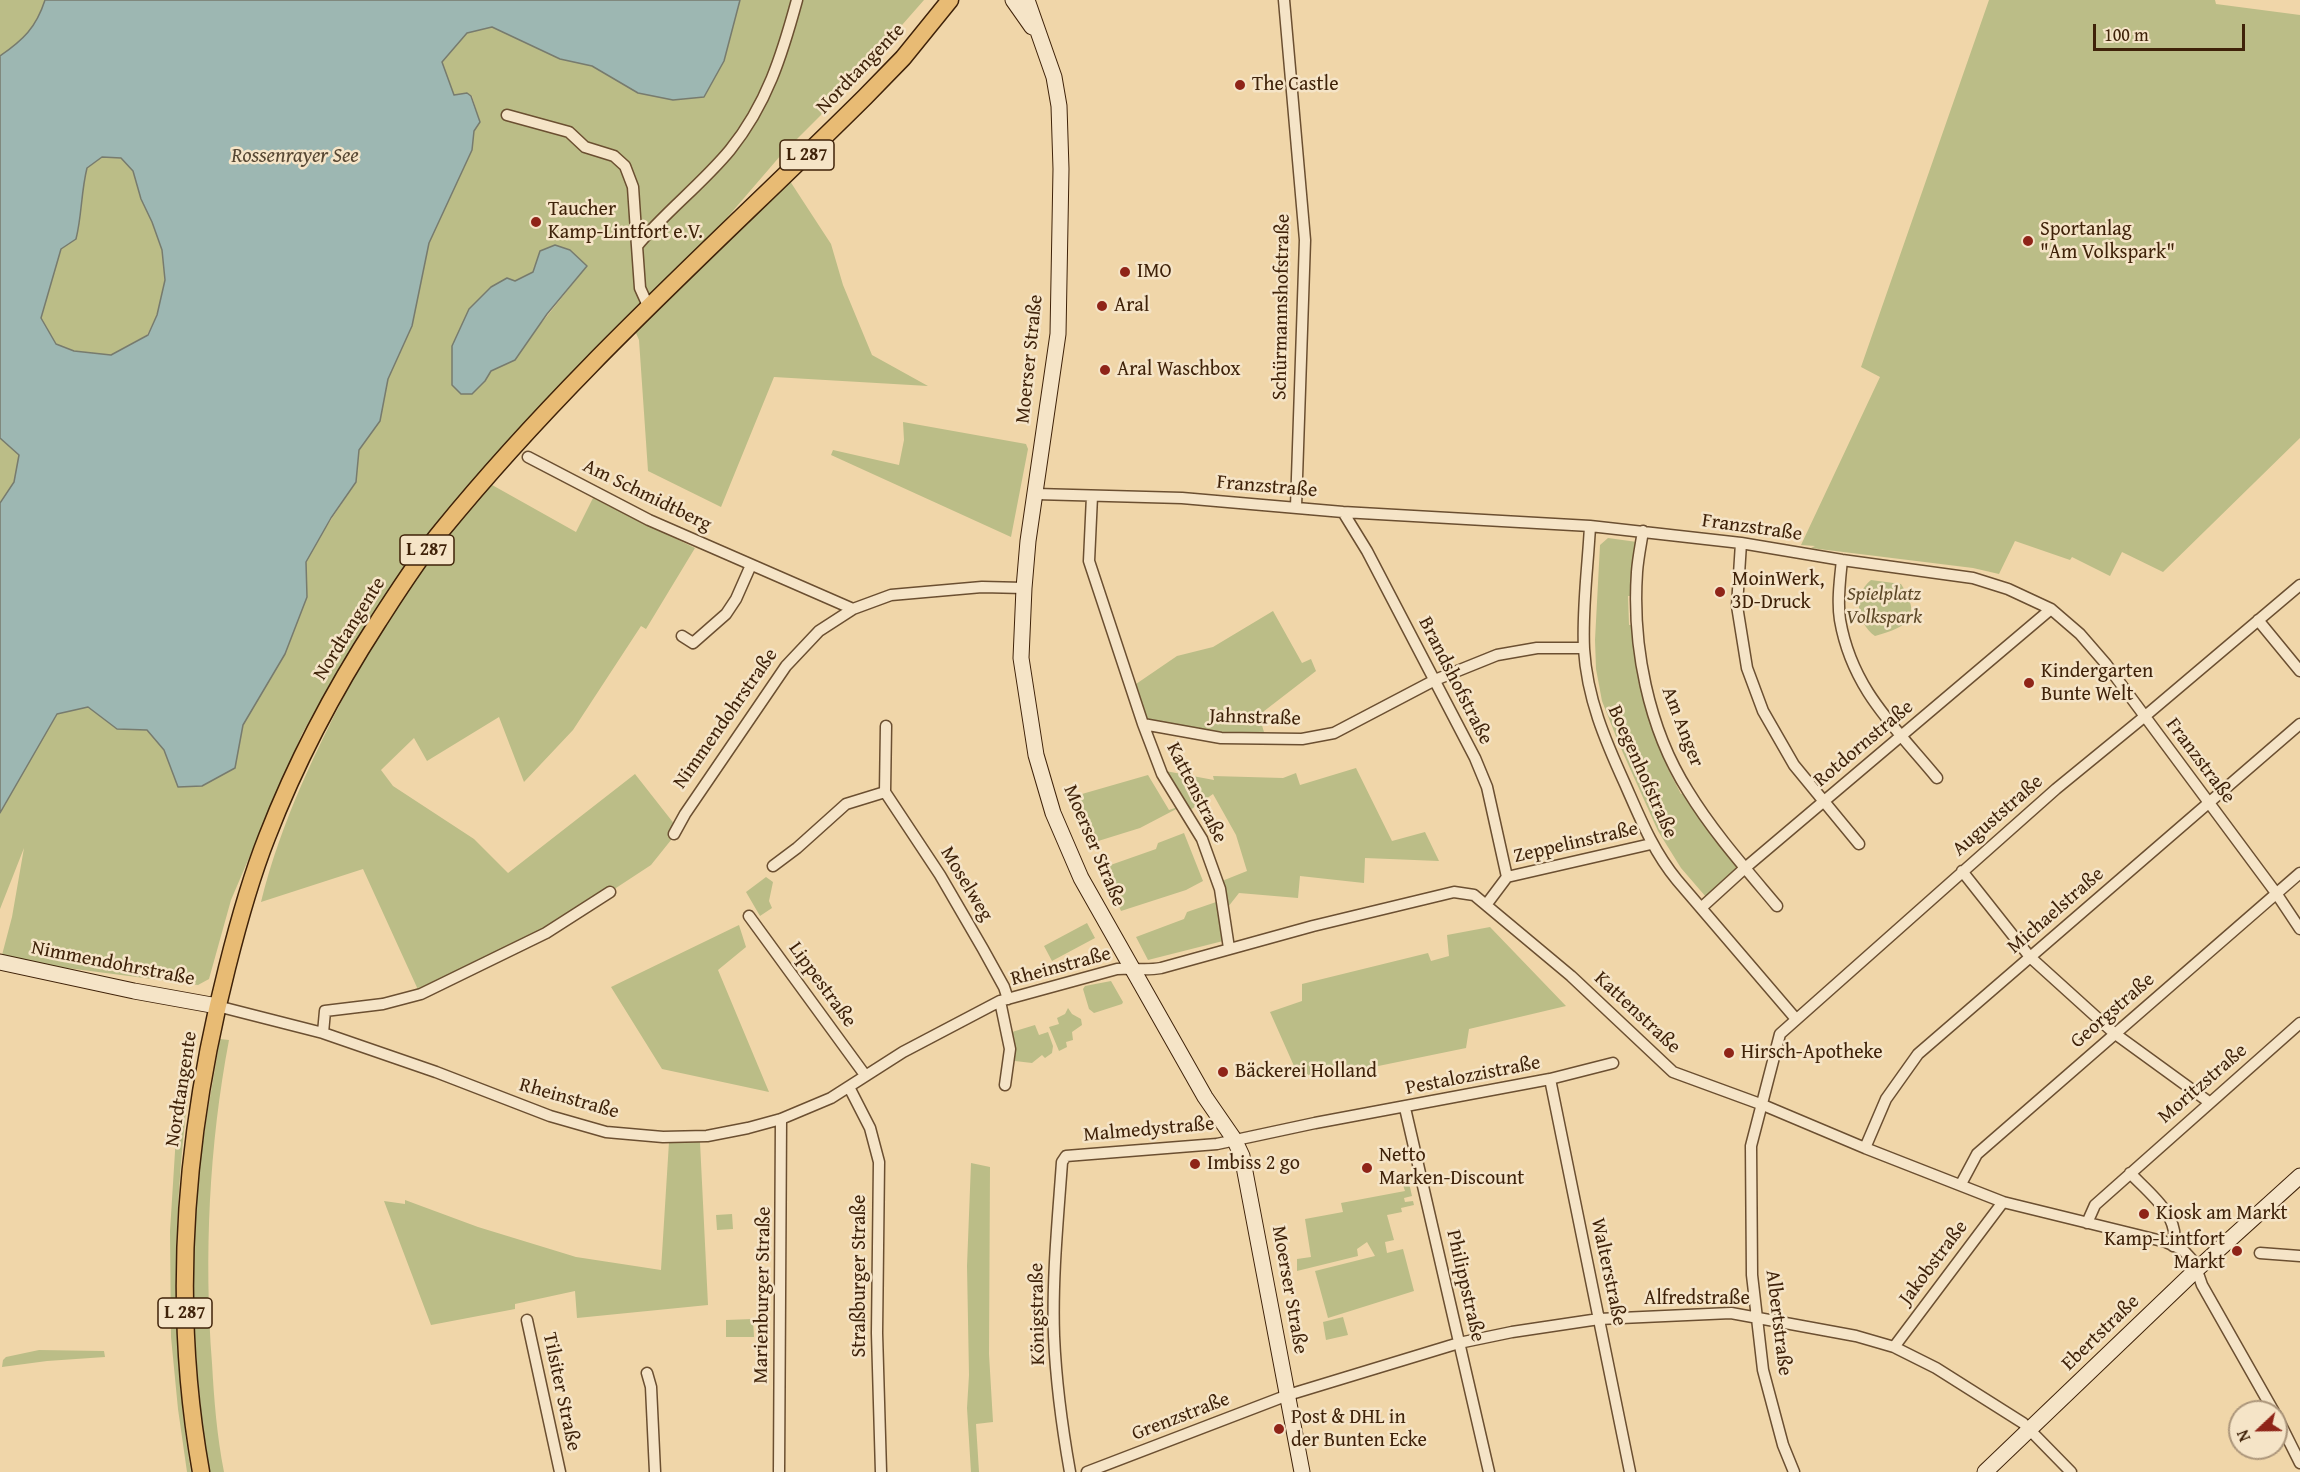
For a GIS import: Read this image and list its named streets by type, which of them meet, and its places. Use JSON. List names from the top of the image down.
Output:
{
  "streets": {
    "main road": ["Nordtangente", "L 287"],
    "street": [
      "Schürmannshofstraße",
      "Moerser Straße",
      "Franzstraße",
      "Am Schmidtberg",
      "Brandshofstraße",
      "Jahnstraße",
      "Nimmendohrstraße",
      "Am Anger",
      "Rotdornstraße",
      "Boegenhofstraße",
      "Kattenstraße",
      "Auguststraße",
      "Zeppelinstraße",
      "Moselweg",
      "Michaelstraße",
      "Rheinstraße",
      "Lippestraße",
      "Georgstraße",
      "Pestalozzistraße",
      "Moritzstraße",
      "Malmedystraße",
      "Jakobstraße",
      "Walterstraße",
      "Straßburger Straße",
      "Philippstraße",
      "Marienburger Straße",
      "Alfredstraße",
      "Königstraße",
      "Albertstraße",
      "Ebertstraße",
      "Tilsiter Straße",
      "Grenzstraße"
    ]
  },
  "crossings": [
    ["Nordtangente", "Nimmendohrstraße"],
    ["Nordtangente", "Rheinstraße"],
    ["Schürmannshofstraße", "Franzstraße"],
    ["Moerser Straße", "Franzstraße"],
    ["Moerser Straße", "Nimmendohrstraße"],
    ["Moerser Straße", "Kattenstraße"],
    ["Moerser Straße", "Rheinstraße"],
    ["Moerser Straße", "Pestalozzistraße"],
    ["Moerser Straße", "Malmedystraße"],
    ["Moerser Straße", "Alfredstraße"],
    ["Moerser Straße", "Grenzstraße"],
    ["Franzstraße", "Brandshofstraße"],
    ["Franzstraße", "Am Anger"],
    ["Franzstraße", "Rotdornstraße"],
    ["Franzstraße", "Boegenhofstraße"],
    ["Franzstraße", "Auguststraße"],
    ["Franzstraße", "Michaelstraße"],
    ["Franzstraße", "Georgstraße"],
    ["Am Schmidtberg", "Nimmendohrstraße"],
    ["Brandshofstraße", "Jahnstraße"],
    ["Brandshofstraße", "Zeppelinstraße"],
    ["Jahnstraße", "Boegenhofstraße"],
    ["Jahnstraße", "Kattenstraße"],
    ["Nimmendohrstraße", "Rheinstraße"],
    ["Am Anger", "Rotdornstraße"],
    ["Rotdornstraße", "Boegenhofstraße"],
    ["Boegenhofstraße", "Auguststraße"],
    ["Boegenhofstraße", "Zeppelinstraße"],
    ["Kattenstraße", "Auguststraße"],
    ["Kattenstraße", "Zeppelinstraße"],
    ["Kattenstraße", "Michaelstraße"],
    ["Kattenstraße", "Rheinstraße"],
    ["Kattenstraße", "Georgstraße"],
    ["Kattenstraße", "Moritzstraße"],
    ["Kattenstraße", "Jakobstraße"],
    ["Kattenstraße", "Albertstraße"],
    ["Kattenstraße", "Ebertstraße"],
    ["Auguststraße", "Albertstraße"],
    ["Moselweg", "Rheinstraße"],
    ["Rheinstraße", "Lippestraße"],
    ["Rheinstraße", "Straßburger Straße"],
    ["Rheinstraße", "Marienburger Straße"],
    ["Pestalozzistraße", "Malmedystraße"],
    ["Pestalozzistraße", "Walterstraße"],
    ["Pestalozzistraße", "Philippstraße"],
    ["Malmedystraße", "Königstraße"],
    ["Jakobstraße", "Alfredstraße"],
    ["Walterstraße", "Alfredstraße"],
    ["Philippstraße", "Alfredstraße"],
    ["Alfredstraße", "Albertstraße"],
    ["Alfredstraße", "Ebertstraße"],
    ["Alfredstraße", "Grenzstraße"]
  ],
  "water": ["Rossenrayer See"],
  "parks": ["Spielplatz Volkspark"],
  "places": [
    "The Castle",
    "Taucher Kamp-Lintfort e.V.",
    "Sportanlag \"Am Volkspark\"",
    "IMO",
    "Aral",
    "Aral Waschbox",
    "MoinWerk, 3D-Druck",
    "Kindergarten Bunte Welt",
    "Hirsch-Apotheke",
    "Bäckerei Holland",
    "Imbiss 2 go",
    "Netto Marken-Discount",
    "Kiosk am Markt",
    "Kamp-Lintfort Markt",
    "Post & DHL in der Bunten Ecke"
  ],
  "scale_bar": "100 m",
  "north": "left"
}
